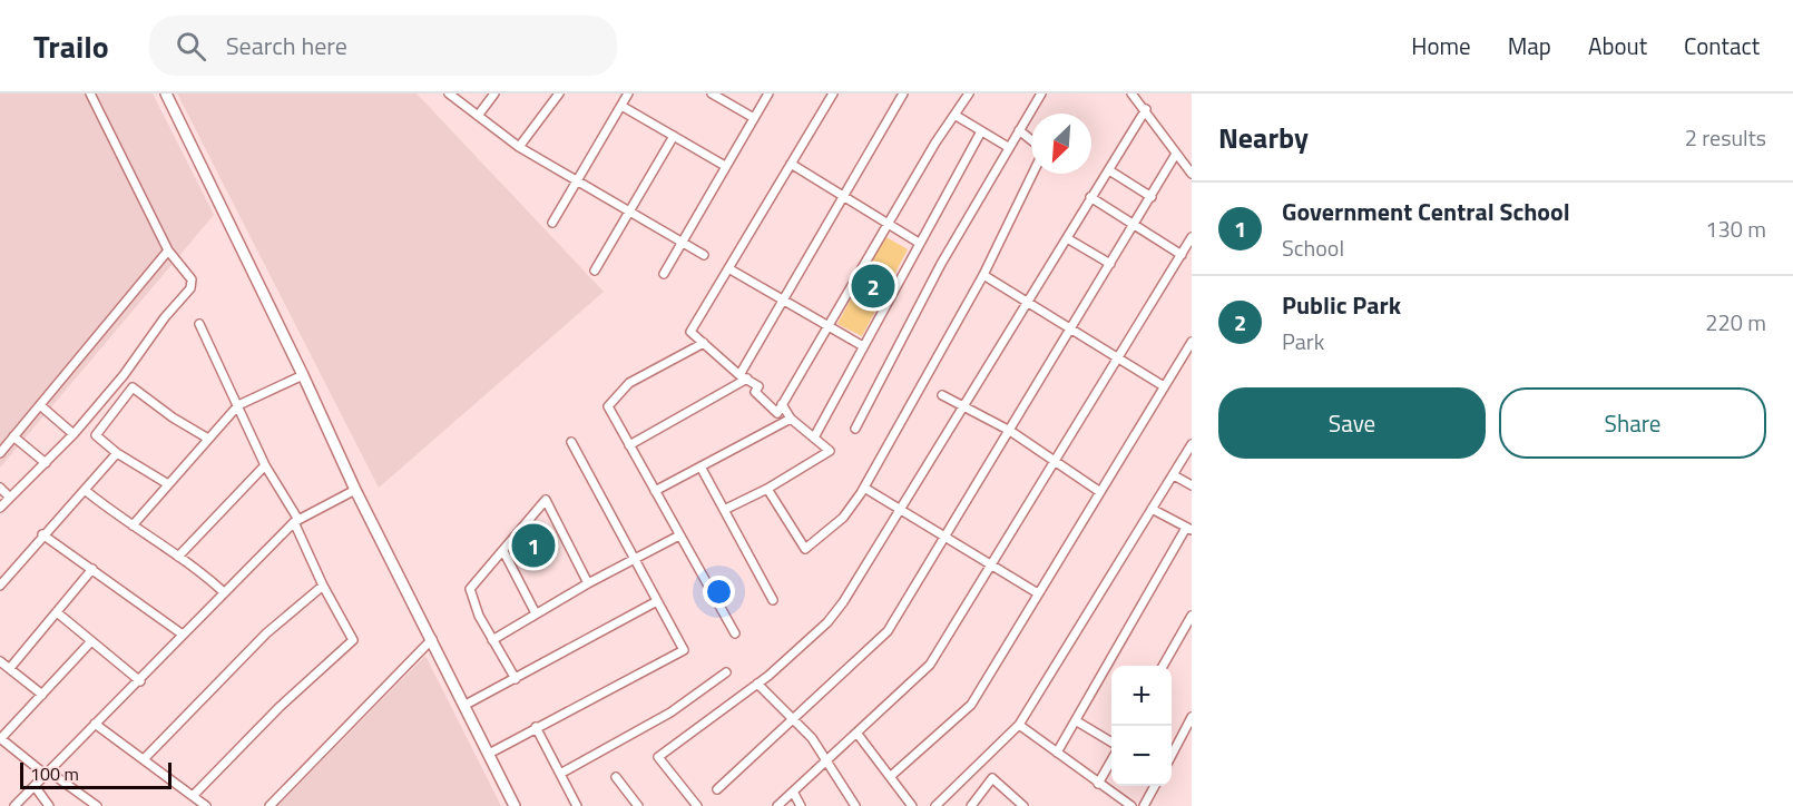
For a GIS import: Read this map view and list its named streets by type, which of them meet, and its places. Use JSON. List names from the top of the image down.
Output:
{
  "scale_bar": "100 m",
  "north": "bottom left",
  "page": {
    "header": "Trailo",
    "search": "Search here",
    "nav": [
      "Home",
      "Map",
      "About",
      "Contact"
    ],
    "heading": ["Nearby", "2 results"],
    "list": [
      {
        "mark": "1",
        "name": "Government Central School",
        "note": "School",
        "value": "130 m"
      },
      {
        "mark": "2",
        "name": "Public Park",
        "note": "Park",
        "value": "220 m"
      }
    ],
    "pins": ["2", "1"],
    "buttons": ["Save", "Share"],
    "map_buttons": ["+", "−"],
    "scale": "100 m"
  }
}
